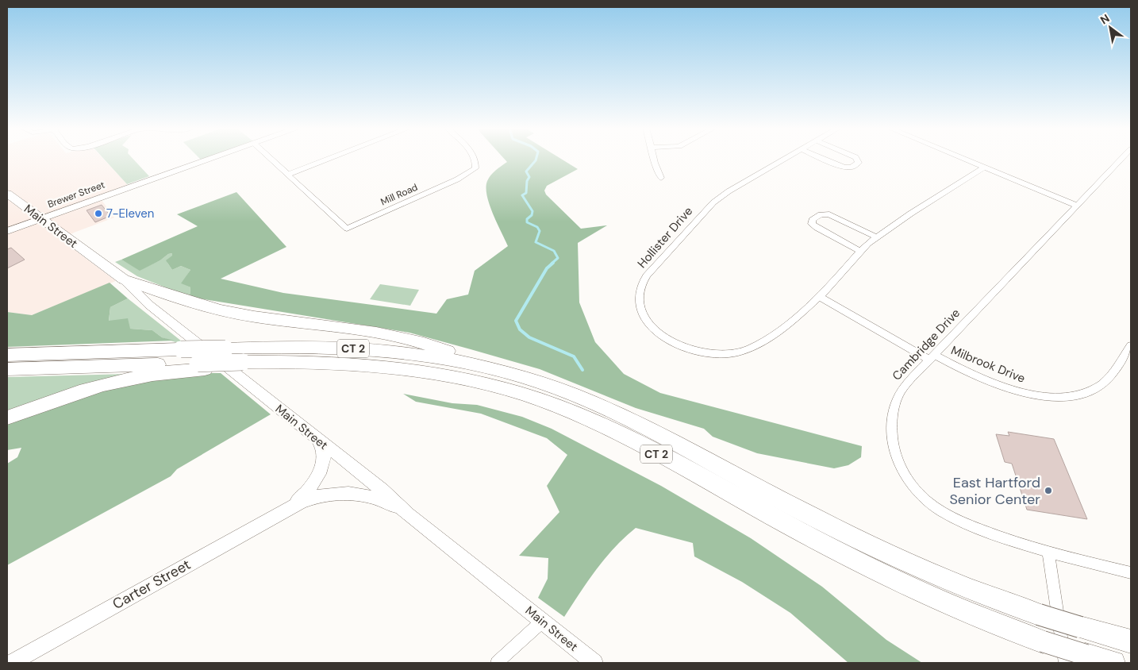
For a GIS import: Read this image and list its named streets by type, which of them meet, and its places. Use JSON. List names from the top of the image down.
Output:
{
  "streets": {
    "highway": ["CT 2"],
    "main road": ["Brewer Street", "Main Street", "Carter Street"],
    "street": [
      "Mill Road",
      "Hollister Drive",
      "Cambridge Drive",
      "Milbrook Drive"
    ]
  },
  "crossings": [
    ["Brewer Street", "Main Street"],
    ["Main Street", "Carter Street"],
    ["Hollister Drive", "Milbrook Drive"],
    ["Cambridge Drive", "Milbrook Drive"]
  ],
  "places": ["7-Eleven", "East Hartford Senior Center"],
  "north": "top left"
}
